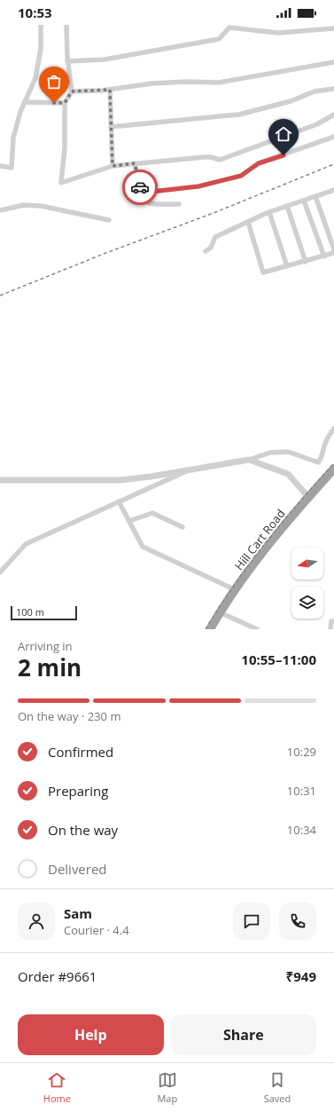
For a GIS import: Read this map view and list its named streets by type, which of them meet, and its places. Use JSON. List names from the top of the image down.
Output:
{
  "streets": {
    "highway": ["Hill Cart Road"]
  },
  "scale_bar": "100 m",
  "north": "left",
  "page": {
    "status": "10:53",
    "scale": "100 m",
    "heading": ["2 min", "Arriving in", "10:55–11:00"],
    "panel": [
      "Sam",
      "Courier · 4.4",
      "Order #9661",
      "₹949"
    ],
    "bar": "On the way · 230 m",
    "list": [
      ["Confirmed", "10:29"],
      ["Preparing", "10:31"],
      ["On the way", "10:34"],
      "Delivered"
    ],
    "buttons": ["Help", "Share"],
    "tabs": ["Home", "Map", "Saved"]
  }
}
